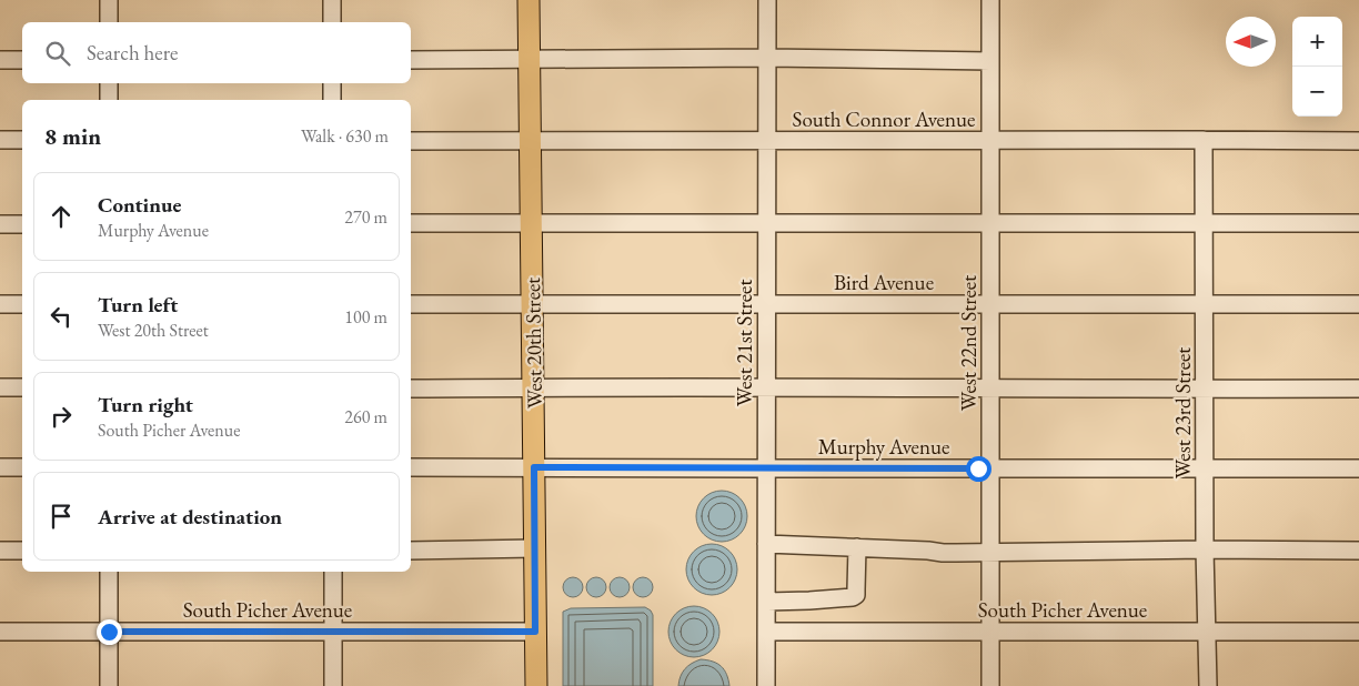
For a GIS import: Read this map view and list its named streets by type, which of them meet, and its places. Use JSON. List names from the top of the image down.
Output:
{
  "streets": {
    "main road": ["West 20th Street"],
    "street": [
      "South Connor Avenue",
      "Bird Avenue",
      "West 21st Street",
      "West 22nd Street",
      "West 23rd Street",
      "Murphy Avenue",
      "South Picher Avenue"
    ]
  },
  "crossings": [
    ["South Connor Avenue", "West 20th Street"],
    ["South Connor Avenue", "West 21st Street"],
    ["South Connor Avenue", "West 22nd Street"],
    ["South Connor Avenue", "West 23rd Street"],
    ["Bird Avenue", "West 20th Street"],
    ["Bird Avenue", "West 21st Street"],
    ["Bird Avenue", "West 22nd Street"],
    ["Bird Avenue", "West 23rd Street"],
    ["West 20th Street", "Murphy Avenue"],
    ["West 20th Street", "South Picher Avenue"],
    ["West 21st Street", "Murphy Avenue"],
    ["West 21st Street", "South Picher Avenue"],
    ["West 22nd Street", "Murphy Avenue"],
    ["West 22nd Street", "South Picher Avenue"],
    ["West 23rd Street", "Murphy Avenue"],
    ["West 23rd Street", "South Picher Avenue"]
  ],
  "north": "left",
  "page": {
    "map_buttons": ["+", "−"],
    "search": "Search here",
    "heading": ["8 min", "Walk · 630 m"],
    "list": [
      ["Continue", "Murphy Avenue", "270 m"],
      ["Turn left", "West 20th Street", "100 m"],
      ["Turn right", "South Picher Avenue", "260 m"],
      "Arrive at destination"
    ]
  }
}
